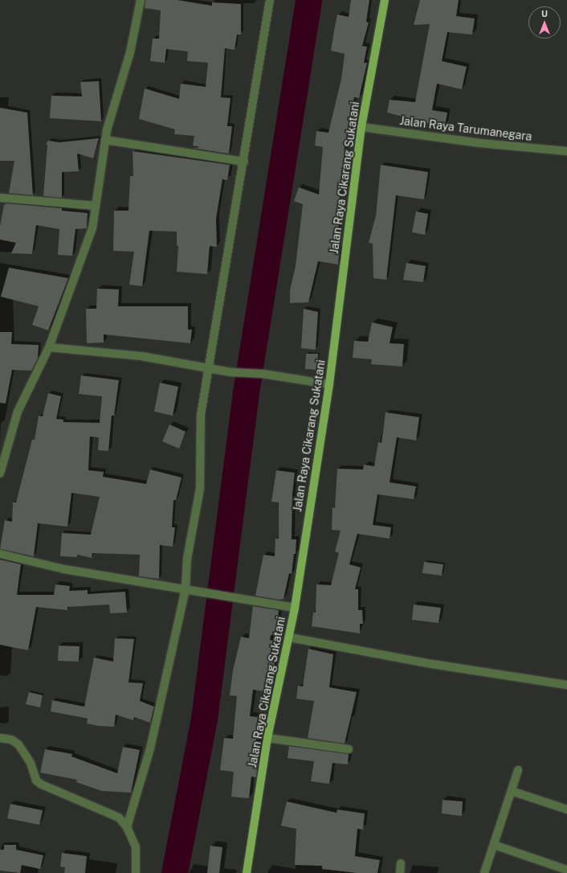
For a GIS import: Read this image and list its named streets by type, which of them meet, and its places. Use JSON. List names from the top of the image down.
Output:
{
  "streets": {
    "main road": ["Jalan Raya Cikarang Sukatani"],
    "street": ["Jalan Raya Tarumanegara"]
  },
  "crossings": [
    ["Jalan Raya Tarumanegara", "Jalan Raya Cikarang Sukatani"]
  ],
  "north": "top"
}
